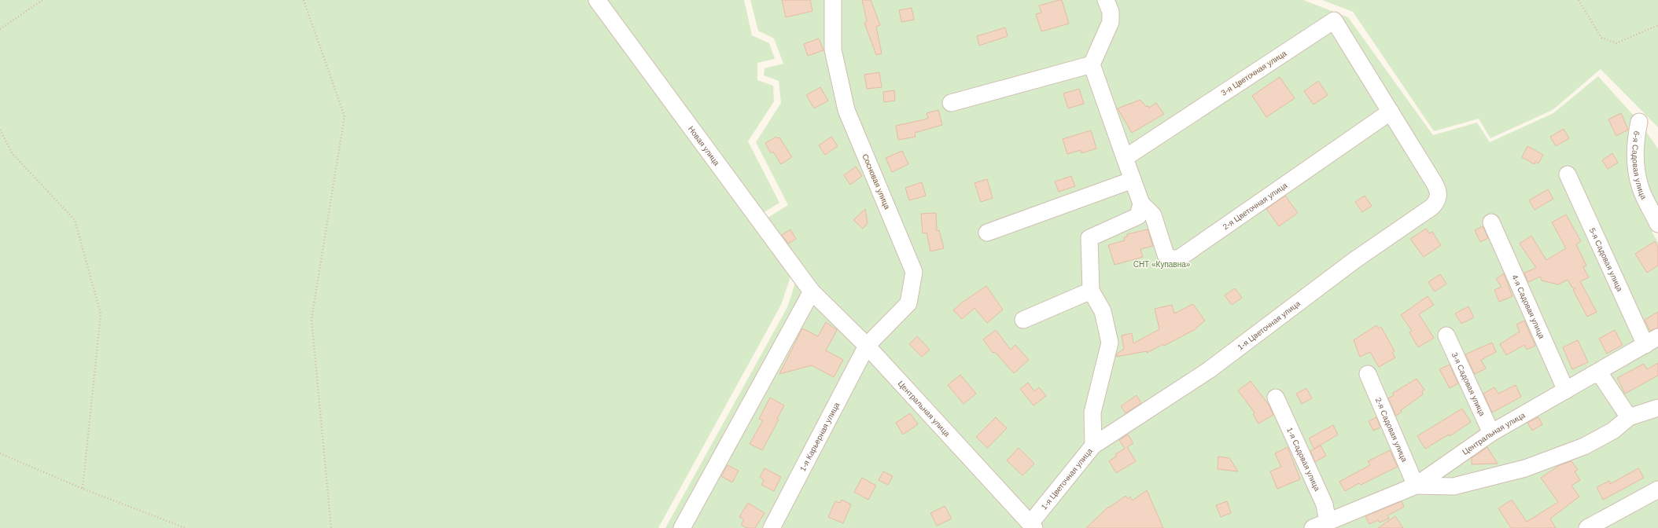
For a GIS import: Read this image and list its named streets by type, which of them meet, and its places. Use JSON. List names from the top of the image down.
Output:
{
  "streets": {
    "street": [
      "3-я Цветочная улица",
      "Новая улица",
      "6-я Садовая улица",
      "Сосновая улица",
      "2-я Цветочная улица",
      "5-я Садовая улица",
      "4-я Садовая улица",
      "1-я Цветочная улица",
      "3-я Садовая улица",
      "Центральная улица",
      "2-я Садовая улица",
      "1-я Карьерная улица",
      "1-я Садовая улица"
    ]
  },
  "crossings": [
    ["3-я Цветочная улица", "2-я Цветочная улица"],
    ["3-я Цветочная улица", "1-я Цветочная улица"],
    ["Новая улица", "Центральная улица"],
    ["Сосновая улица", "Центральная улица"],
    ["Сосновая улица", "1-я Карьерная улица"],
    ["2-я Цветочная улица", "1-я Цветочная улица"],
    ["5-я Садовая улица", "Центральная улица"],
    ["4-я Садовая улица", "Центральная улица"],
    ["1-я Цветочная улица", "Центральная улица"],
    ["3-я Садовая улица", "Центральная улица"],
    ["Центральная улица", "2-я Садовая улица"],
    ["Центральная улица", "1-я Карьерная улица"],
    ["Центральная улица", "1-я Садовая улица"]
  ],
  "parks": ["СНТ «Купавна»"]
}
